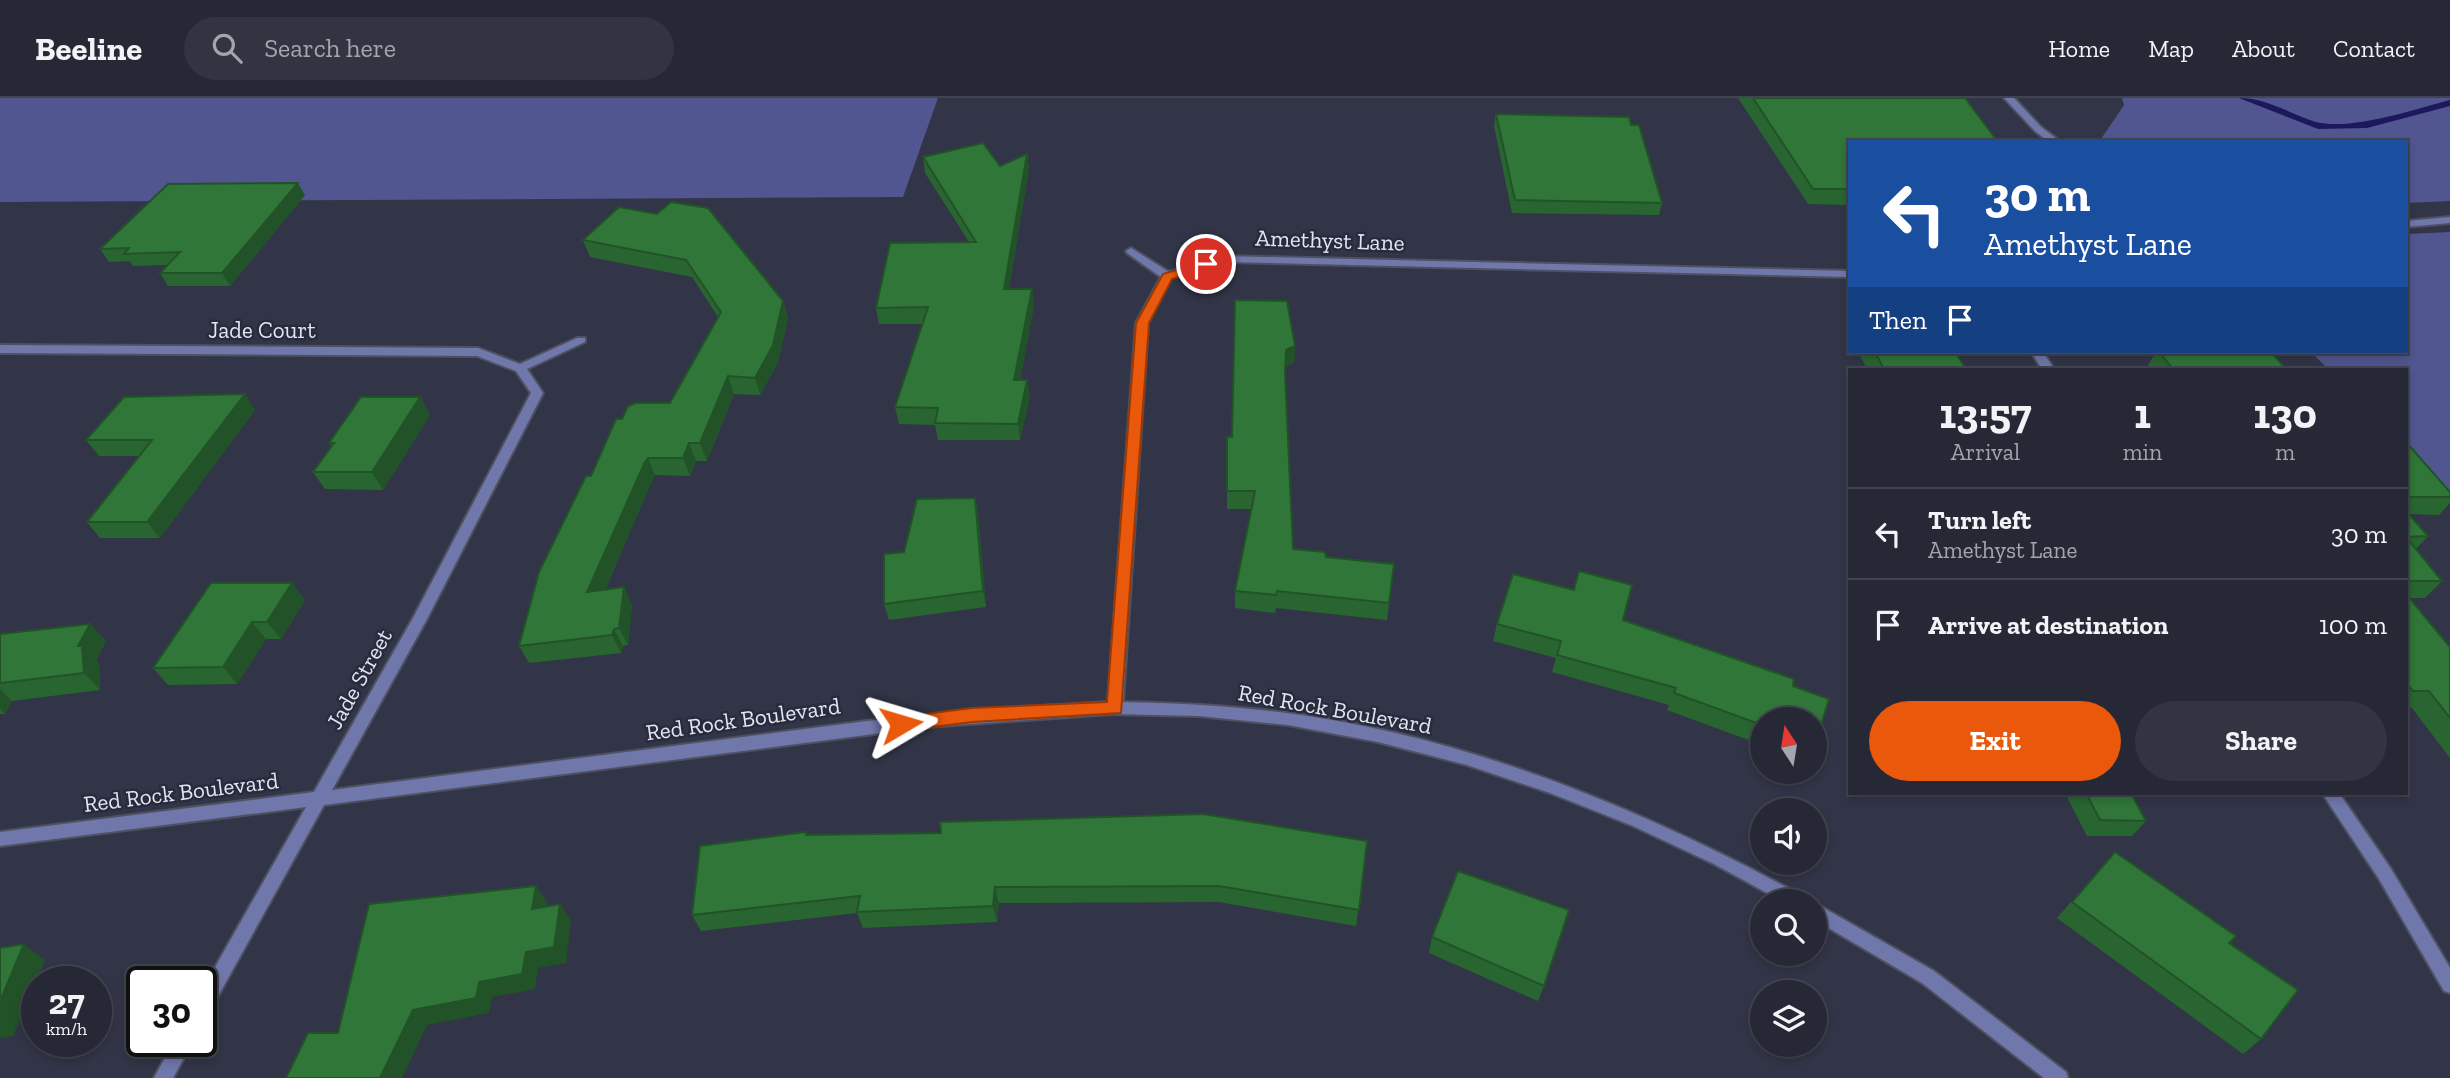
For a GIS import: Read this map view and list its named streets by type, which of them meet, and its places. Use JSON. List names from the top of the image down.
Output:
{
  "streets": {
    "street": [
      "Amethyst Lane",
      "Jade Court",
      "Jade Street",
      "Red Rock Boulevard"
    ]
  },
  "crossings": [
    ["Jade Court", "Jade Street"],
    ["Jade Street", "Red Rock Boulevard"]
  ],
  "north": "top",
  "page": {
    "header": "Beeline",
    "search": "Search here",
    "nav": [
      "Home",
      "Map",
      "About",
      "Contact"
    ],
    "turn": ["30 m", "Amethyst Lane"],
    "then": "Then",
    "eta": [
      "13:57",
      "Arrival",
      "1",
      "min",
      "130",
      "m"
    ],
    "list": [
      {
        "name": "Turn left",
        "note": "Amethyst Lane",
        "value": "30 m"
      },
      {
        "name": "Arrive at destination",
        "value": "100 m"
      }
    ],
    "buttons": ["Exit", "Share"],
    "speed": "27 km/h",
    "limit": "30"
  }
}
